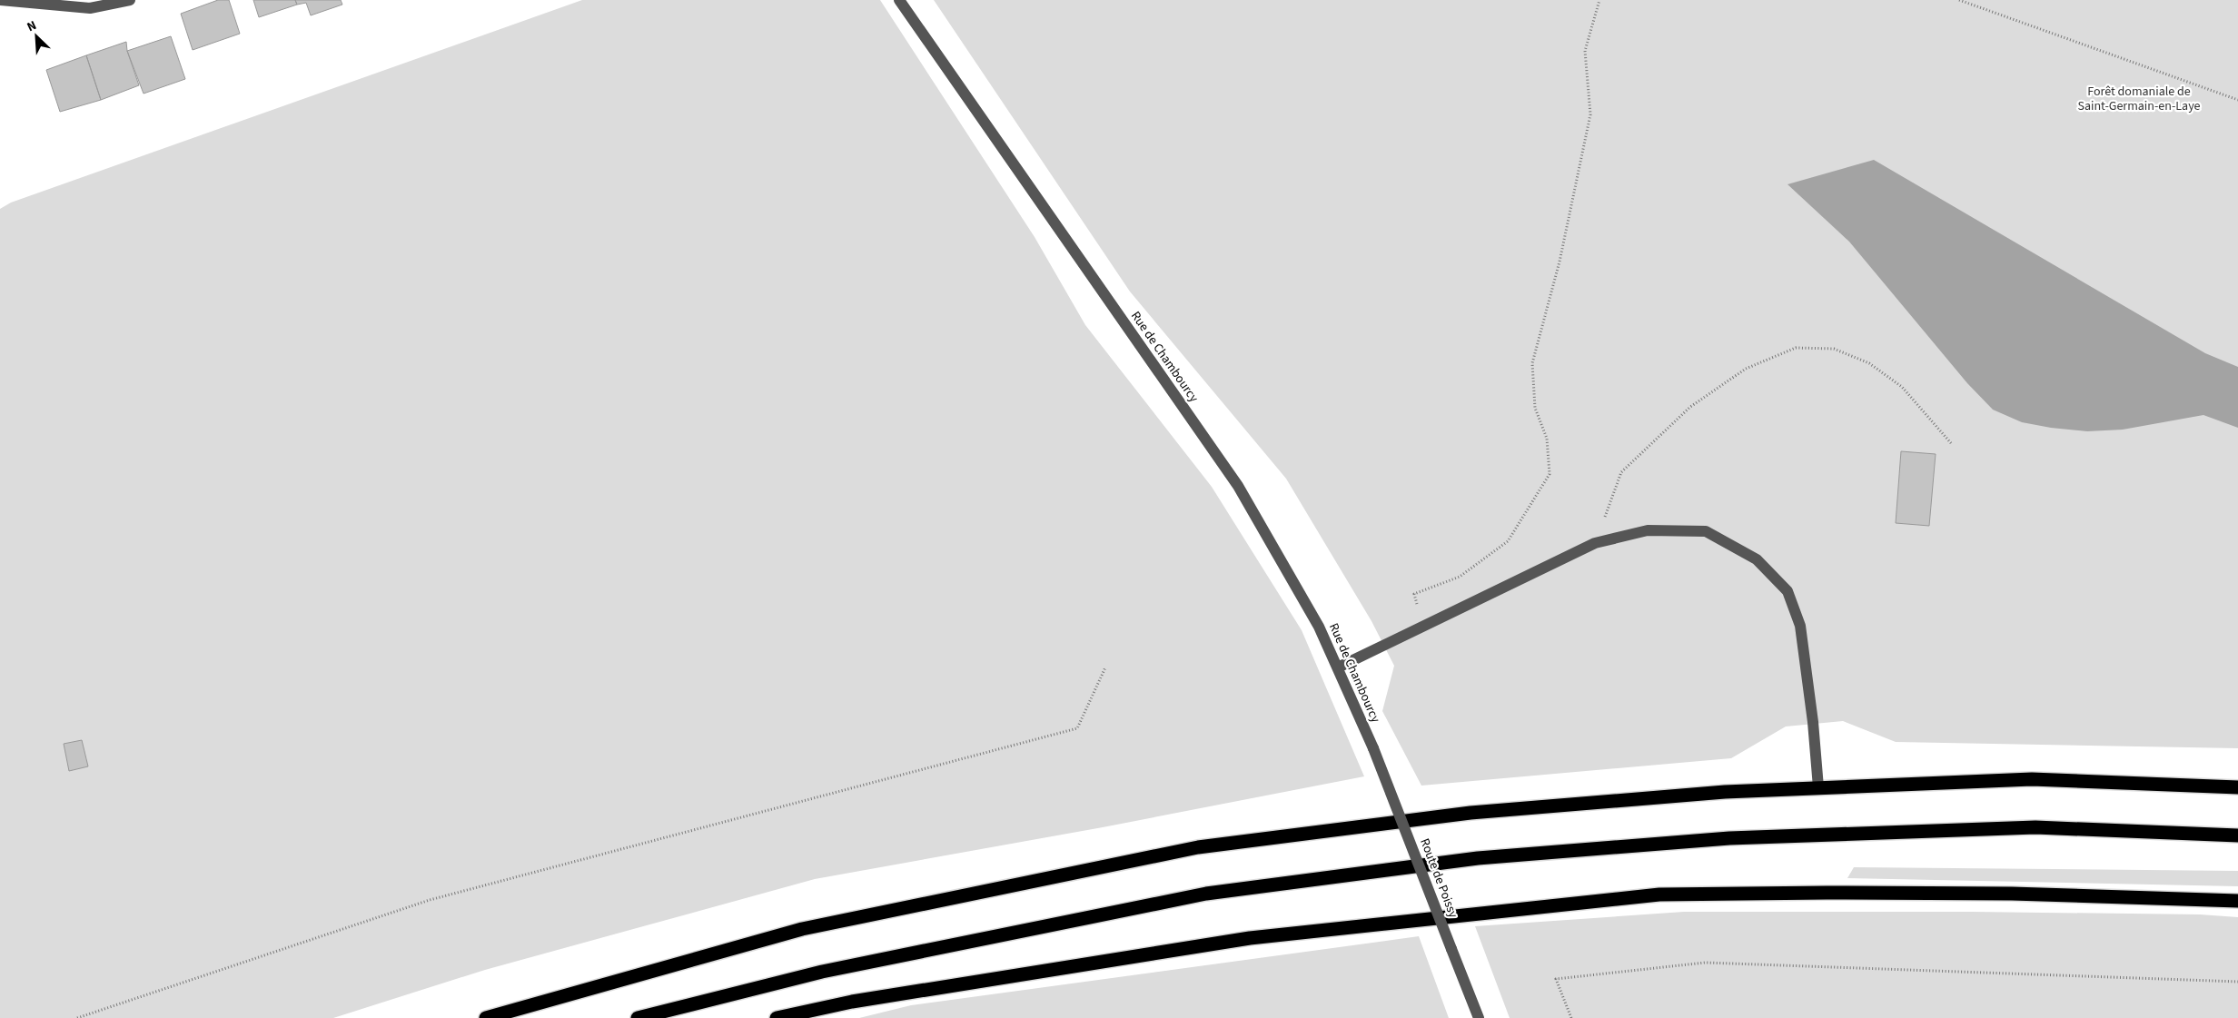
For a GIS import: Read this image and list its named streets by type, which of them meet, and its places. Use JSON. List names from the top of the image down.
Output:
{
  "streets": {
    "street": ["Rue de Chambourcy", "Route de Poissy"]
  },
  "crossings": [
    ["Rue de Chambourcy", "Route de Poissy"]
  ],
  "parks": ["Forêt domaniale de Saint-Germain-en-Laye"],
  "north": "top left"
}
